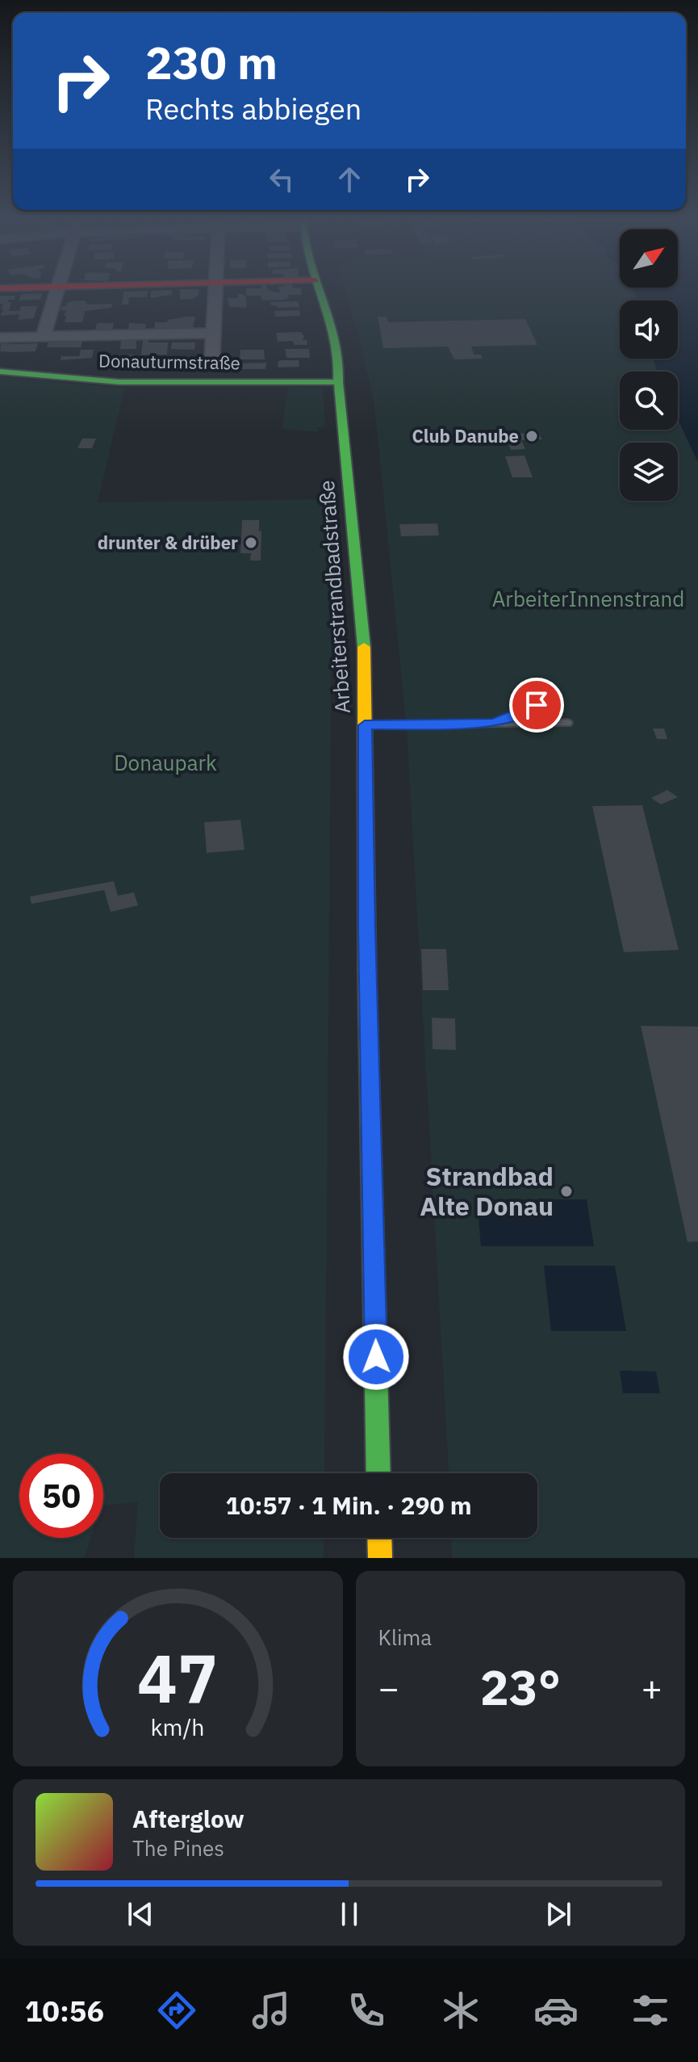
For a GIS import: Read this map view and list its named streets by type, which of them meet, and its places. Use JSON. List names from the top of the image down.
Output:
{
  "streets": {
    "main road": ["Donauturmstraße", "Arbeiterstrandbadstraße"]
  },
  "crossings": [
    ["Donauturmstraße", "Arbeiterstrandbadstraße"]
  ],
  "parks": ["ArbeiterInnenstrand", "Donaupark"],
  "places": ["Club Danube", "drunter & drüber", "Strandbad Alte Donau"],
  "north": "top right",
  "page": {
    "turn": ["230 m", "Rechts abbiegen"],
    "limit": "50",
    "trip": "10:57 · 1 Min. · 290 m",
    "tile": "Klima",
    "heat": ["−", "23°", "+"],
    "song": ["Afterglow", "The Pines"],
    "tabs": "10:56",
    "gauge": ["47", "km/h"]
  }
}
